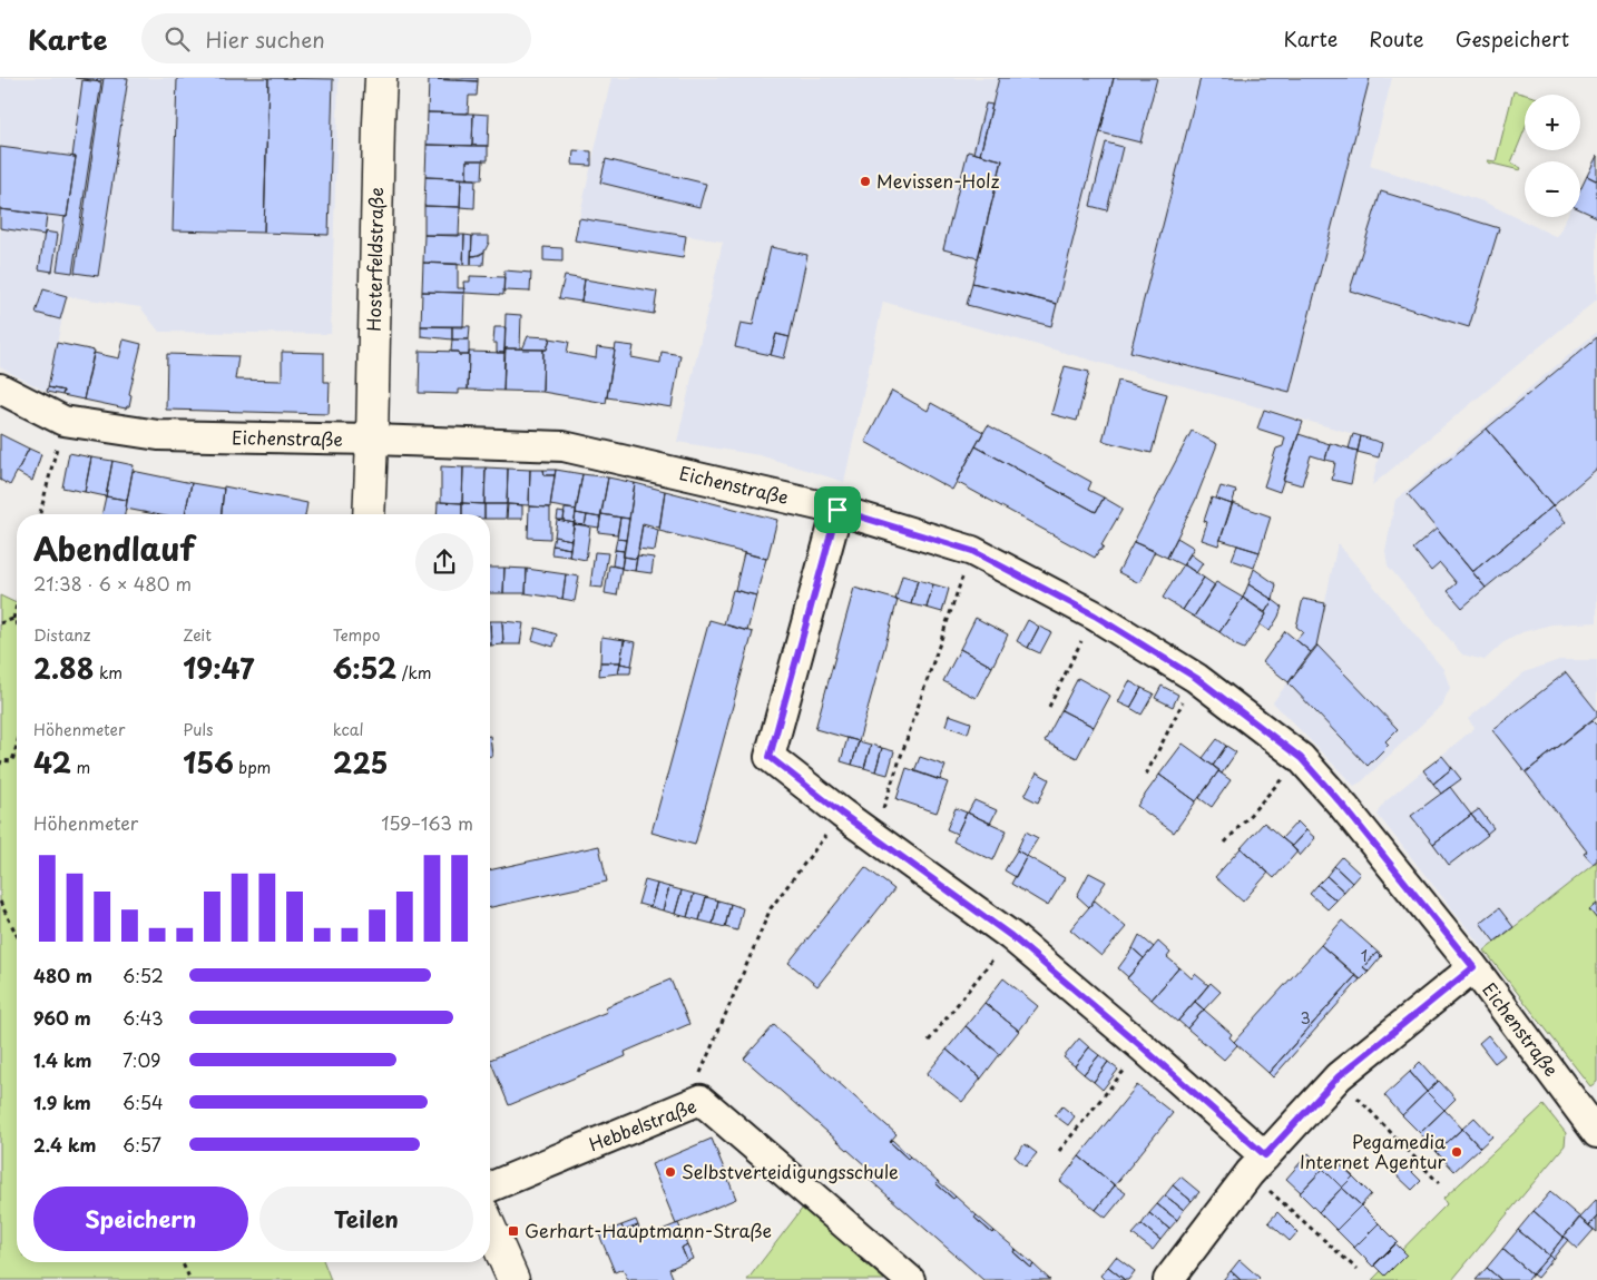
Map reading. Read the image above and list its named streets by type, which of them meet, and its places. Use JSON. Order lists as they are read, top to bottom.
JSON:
{
  "streets": {
    "street": ["Hosterfeldstraße", "Eichenstraße", "Hebbelstraße"]
  },
  "crossings": [
    ["Hosterfeldstraße", "Eichenstraße"]
  ],
  "places": {
    "other": ["Mevissen-Holz", "Pegamedia Internet Agentur", "Selbstverteidigungsschule"],
    "transit": ["Gerhart-Hauptmann-Straße"]
  },
  "house_numbers": ["1", "3"],
  "page": {
    "header": "Karte",
    "search": "Hier suchen",
    "nav": ["Karte", "Route", "Gespeichert"],
    "map_buttons": ["+", "−"],
    "heading": ["Abendlauf", "21:38 · 6 × 480 m"],
    "stats": [
      ["Distanz", "2.88 km"],
      ["Zeit", "19:47"],
      ["Tempo", "6:52 /km"],
      ["Höhenmeter", "42 m"],
      ["Puls", "156 bpm"],
      ["kcal", "225"]
    ],
    "chart": ["Höhenmeter", "159–163 m"],
    "list": [
      {
        "name": "480 m",
        "note": "6:52"
      },
      {
        "name": "960 m",
        "note": "6:43"
      },
      {
        "name": "1.4 km",
        "note": "7:09"
      },
      {
        "name": "1.9 km",
        "note": "6:54"
      },
      {
        "name": "2.4 km",
        "note": "6:57"
      }
    ],
    "buttons": ["Speichern", "Teilen"]
  }
}
